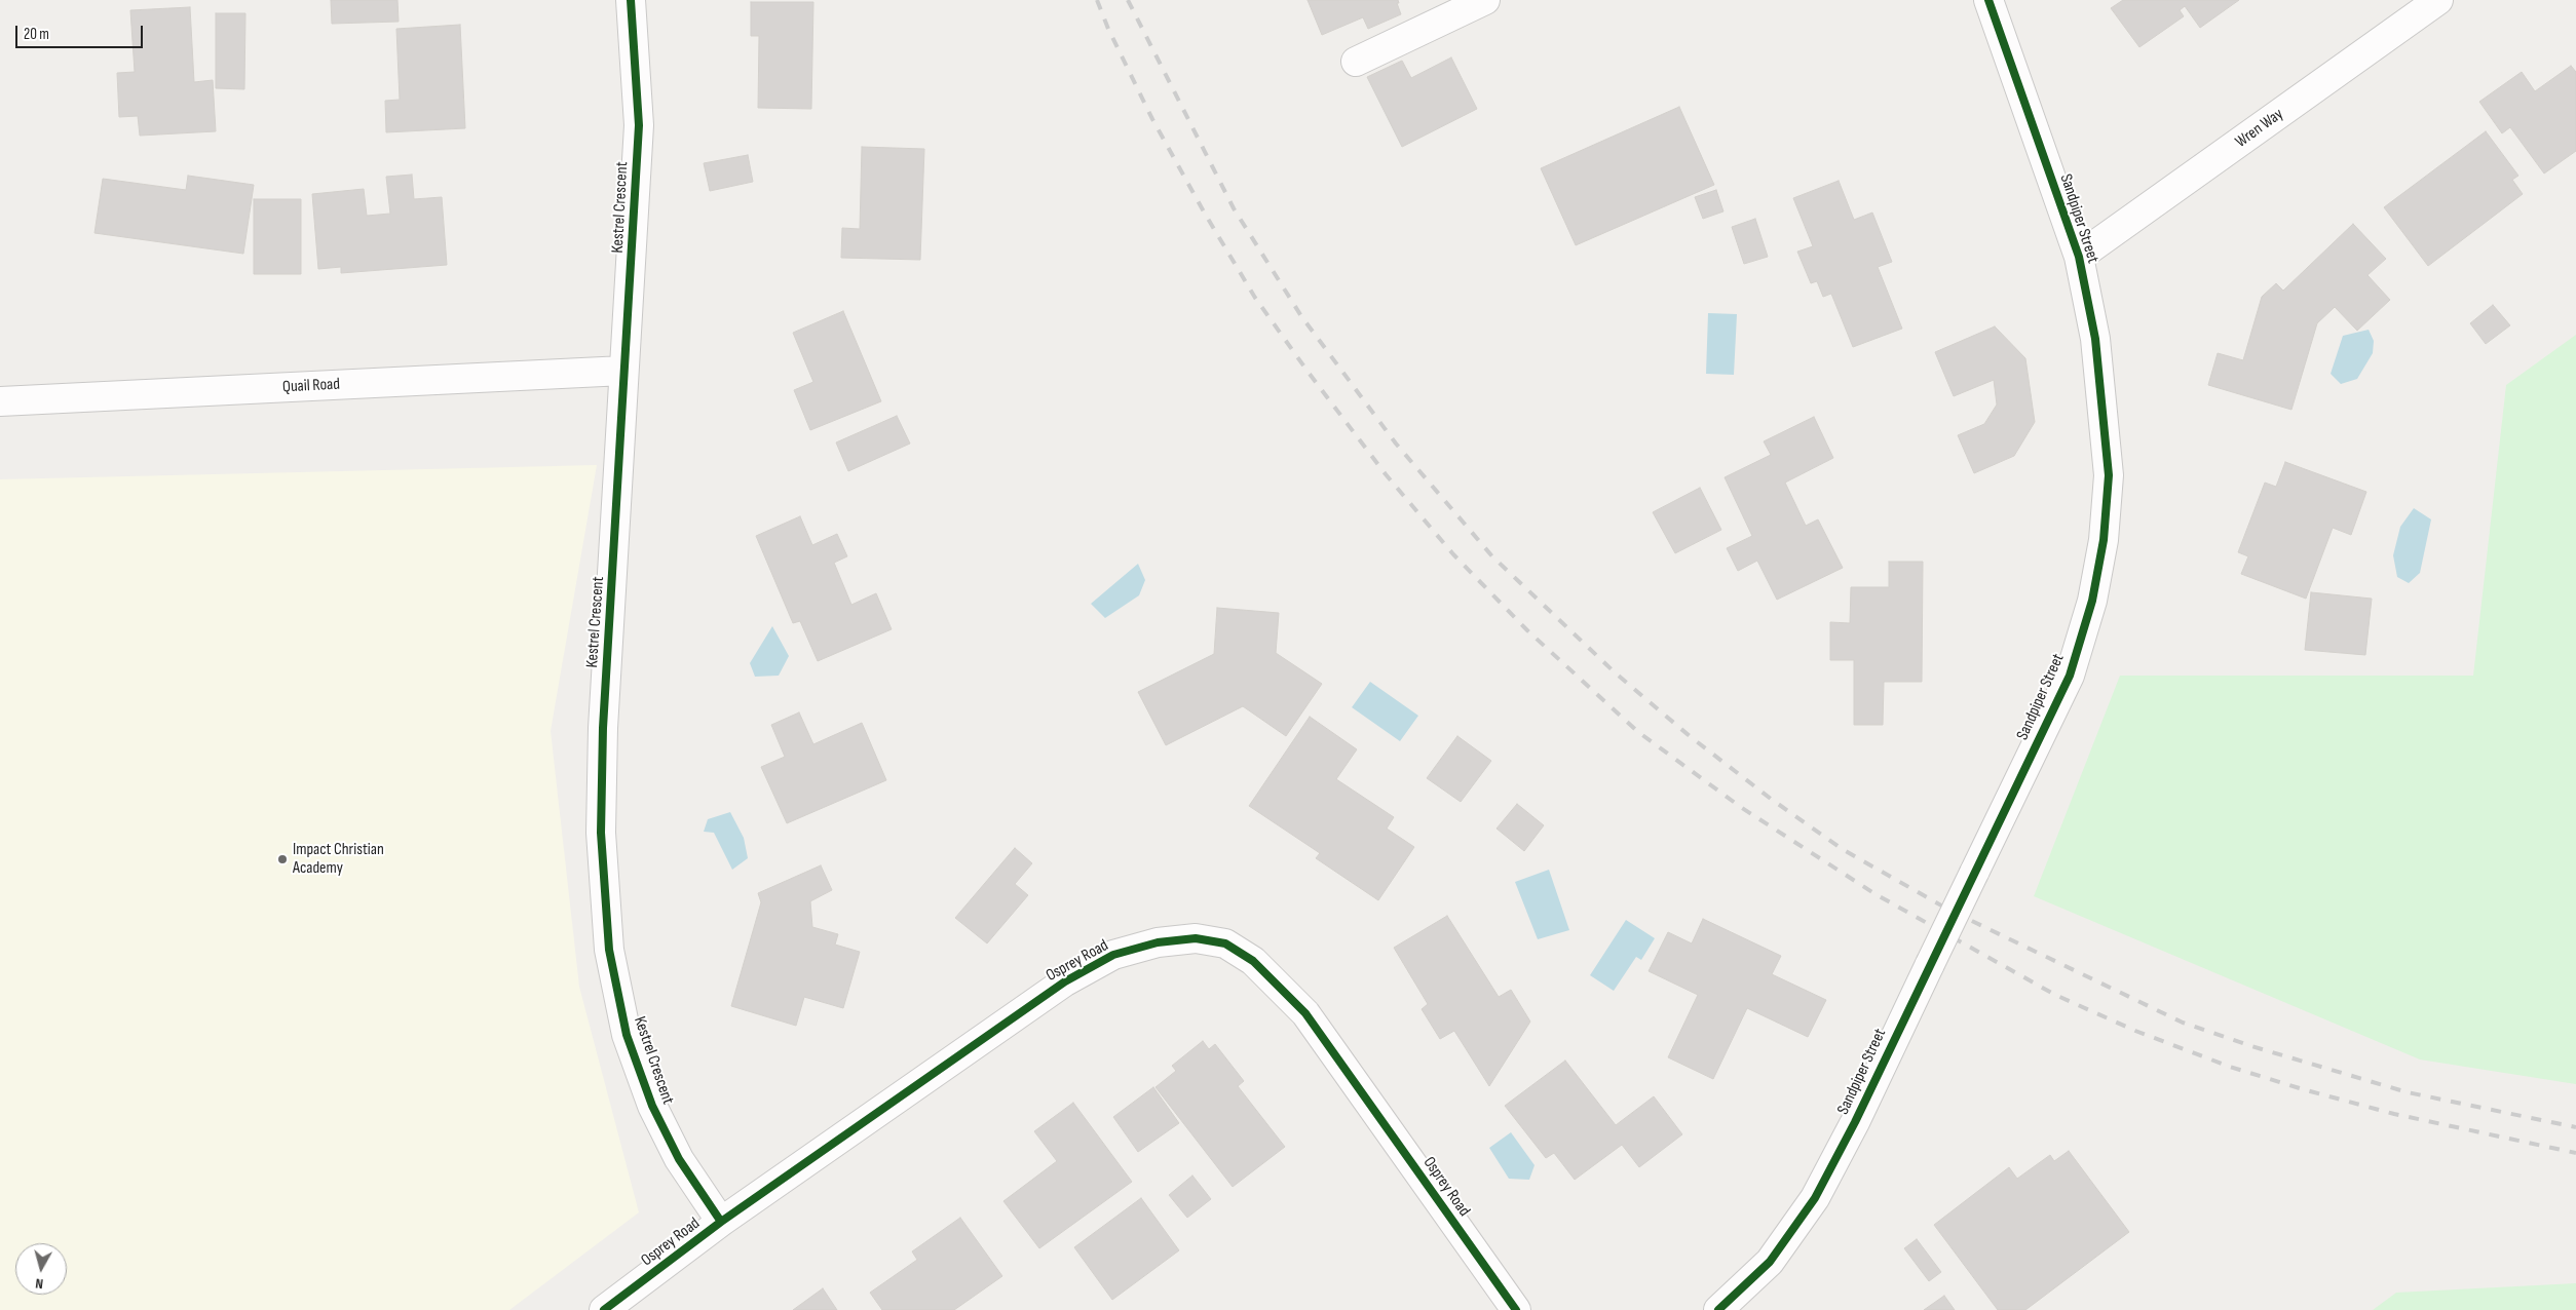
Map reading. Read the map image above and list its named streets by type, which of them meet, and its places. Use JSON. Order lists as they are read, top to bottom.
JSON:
{
  "streets": {
    "street": [
      "Wren Way",
      "Kestrel Crescent",
      "Sandpiper Street",
      "Quail Road",
      "Osprey Road"
    ]
  },
  "crossings": [
    ["Wren Way", "Sandpiper Street"],
    ["Kestrel Crescent", "Quail Road"],
    ["Kestrel Crescent", "Osprey Road"]
  ],
  "places": ["Impact Christian Academy"],
  "scale_bar": "20 m",
  "north": "bottom"
}
